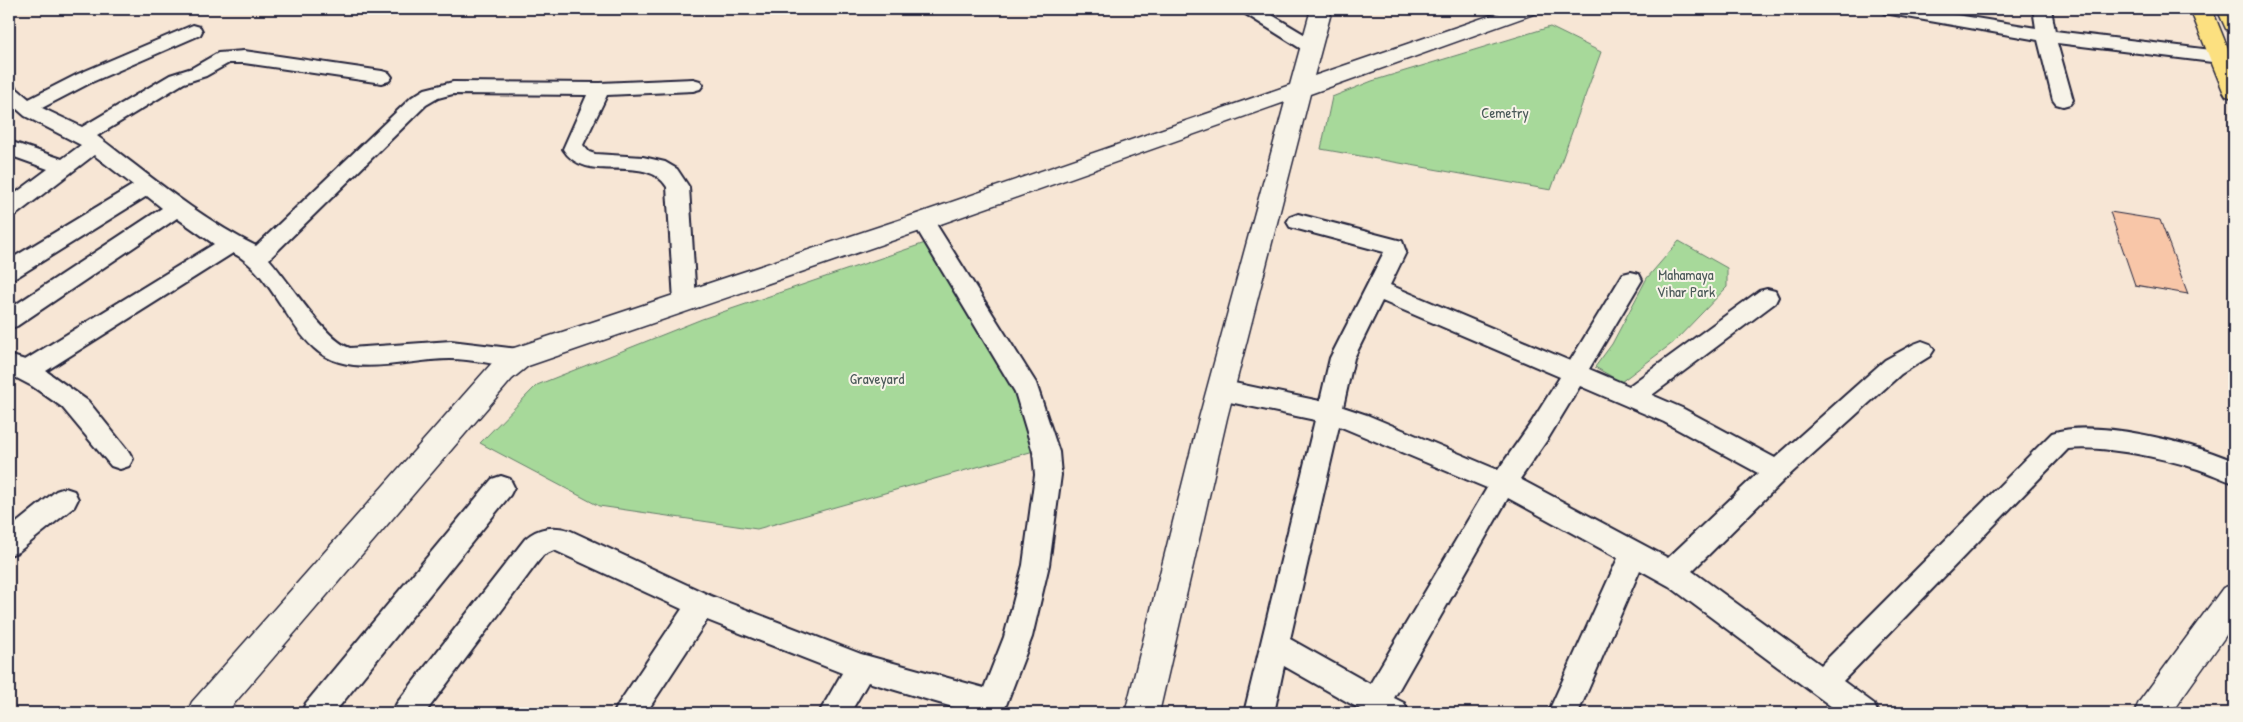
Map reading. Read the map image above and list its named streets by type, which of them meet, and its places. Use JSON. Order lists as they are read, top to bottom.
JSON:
{
  "parks": ["Cemetry", "Mahamaya Vihar Park", "Graveyard"]
}
